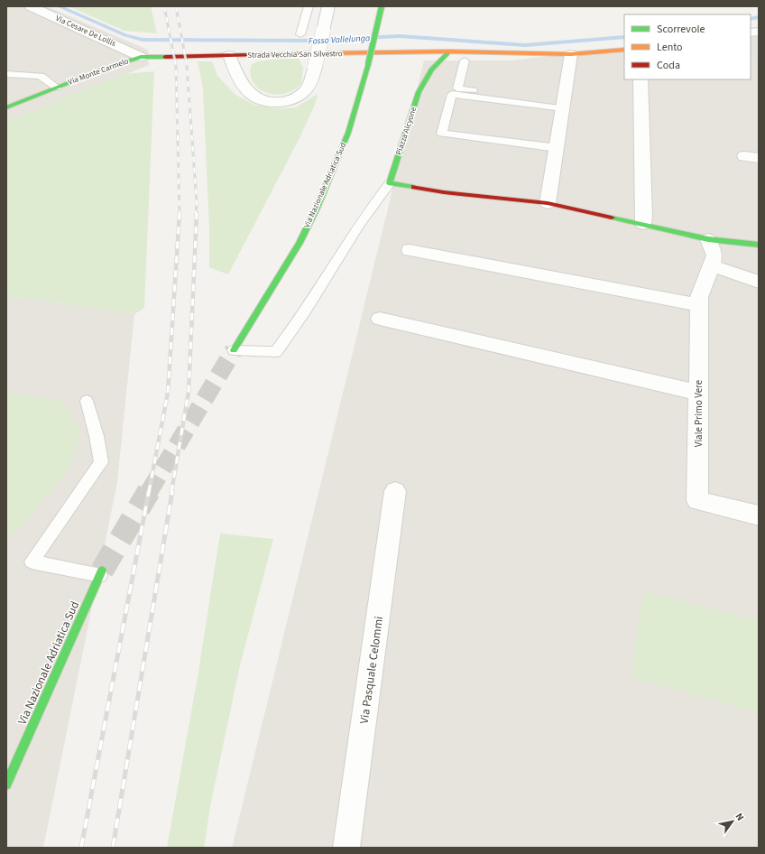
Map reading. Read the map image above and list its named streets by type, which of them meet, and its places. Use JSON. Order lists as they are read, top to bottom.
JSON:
{
  "streets": {
    "street": [
      "Via Cesare De Lollis",
      "Strada Vecchia San Silvestro",
      "Via Monte Carmelo",
      "Piazza Alcyone",
      "Via Nazionale Adriatica Sud",
      "Viale Primo Vere",
      "Via Pasquale Celommi"
    ]
  },
  "crossings": [
    ["Via Cesare De Lollis", "Strada Vecchia San Silvestro"],
    ["Via Cesare De Lollis", "Via Monte Carmelo"],
    ["Strada Vecchia San Silvestro", "Via Monte Carmelo"],
    ["Strada Vecchia San Silvestro", "Piazza Alcyone"]
  ],
  "water": ["Fosso Vallelunga"],
  "legend": ["Scorrevole", "Lento", "Coda"],
  "north": "top right"
}
